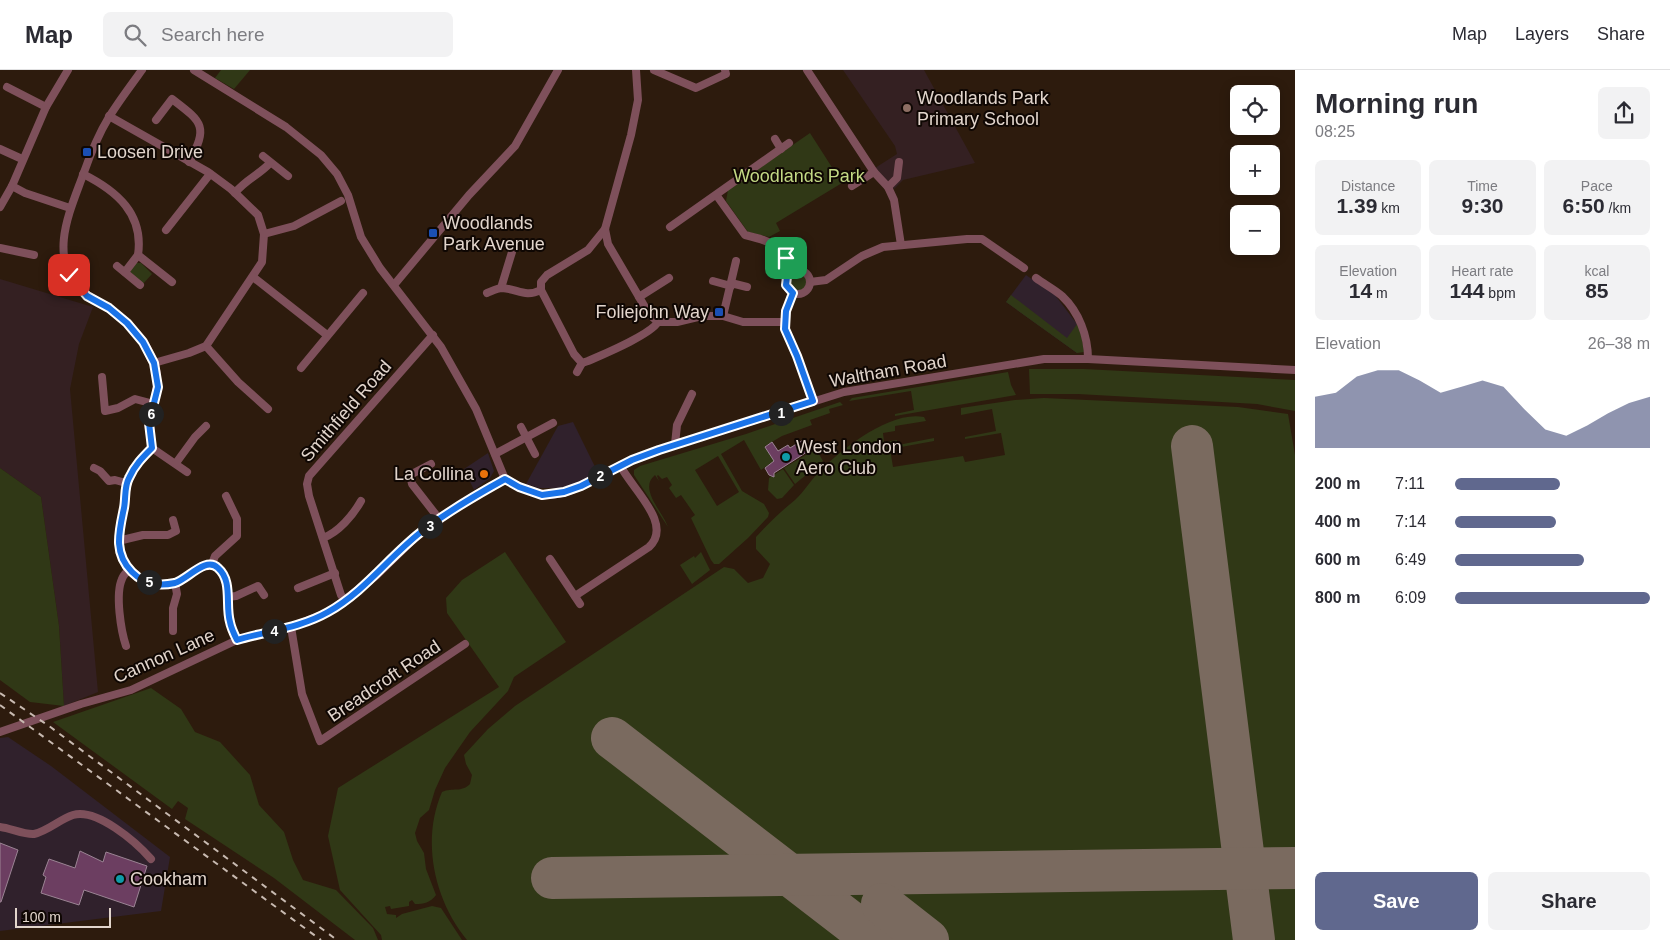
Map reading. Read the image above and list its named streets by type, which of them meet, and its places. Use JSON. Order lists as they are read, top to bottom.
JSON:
{
  "streets": {
    "street": [
      "Waltham Road",
      "Smithfield Road",
      "Cannon Lane",
      "Breadcroft Road"
    ]
  },
  "crossings": [
    ["Waltham Road", "Cannon Lane"],
    ["Smithfield Road", "Cannon Lane"],
    ["Cannon Lane", "Breadcroft Road"]
  ],
  "parks": ["Woodlands Park"],
  "places": {
    "other": [
      "Woodlands Park Primary School",
      "West London Aero Club",
      "La Collina",
      "Cookham"
    ],
    "transit": ["Loosen Drive", "Woodlands Park Avenue", "Foliejohn Way"]
  },
  "scale_bar": "100 m",
  "page": {
    "header": "Map",
    "search": "Search here",
    "nav": ["Map", "Layers", "Share"],
    "heading": ["Morning run", "08:25"],
    "map_buttons": ["+", "−"],
    "stats": [
      ["Distance", "1.39 km"],
      ["Time", "9:30"],
      ["Pace", "6:50 /km"],
      ["Elevation", "14 m"],
      ["Heart rate", "144 bpm"],
      ["kcal", "85"]
    ],
    "chart": ["Elevation", "26–38 m"],
    "pins": [
      "1",
      "6",
      "2",
      "3",
      "5",
      "4"
    ],
    "list": [
      {
        "name": "200 m",
        "note": "7:11"
      },
      {
        "name": "400 m",
        "note": "7:14"
      },
      {
        "name": "600 m",
        "note": "6:49"
      },
      {
        "name": "800 m",
        "note": "6:09"
      }
    ],
    "buttons": ["Save", "Share"],
    "scale": "100 m"
  }
}
